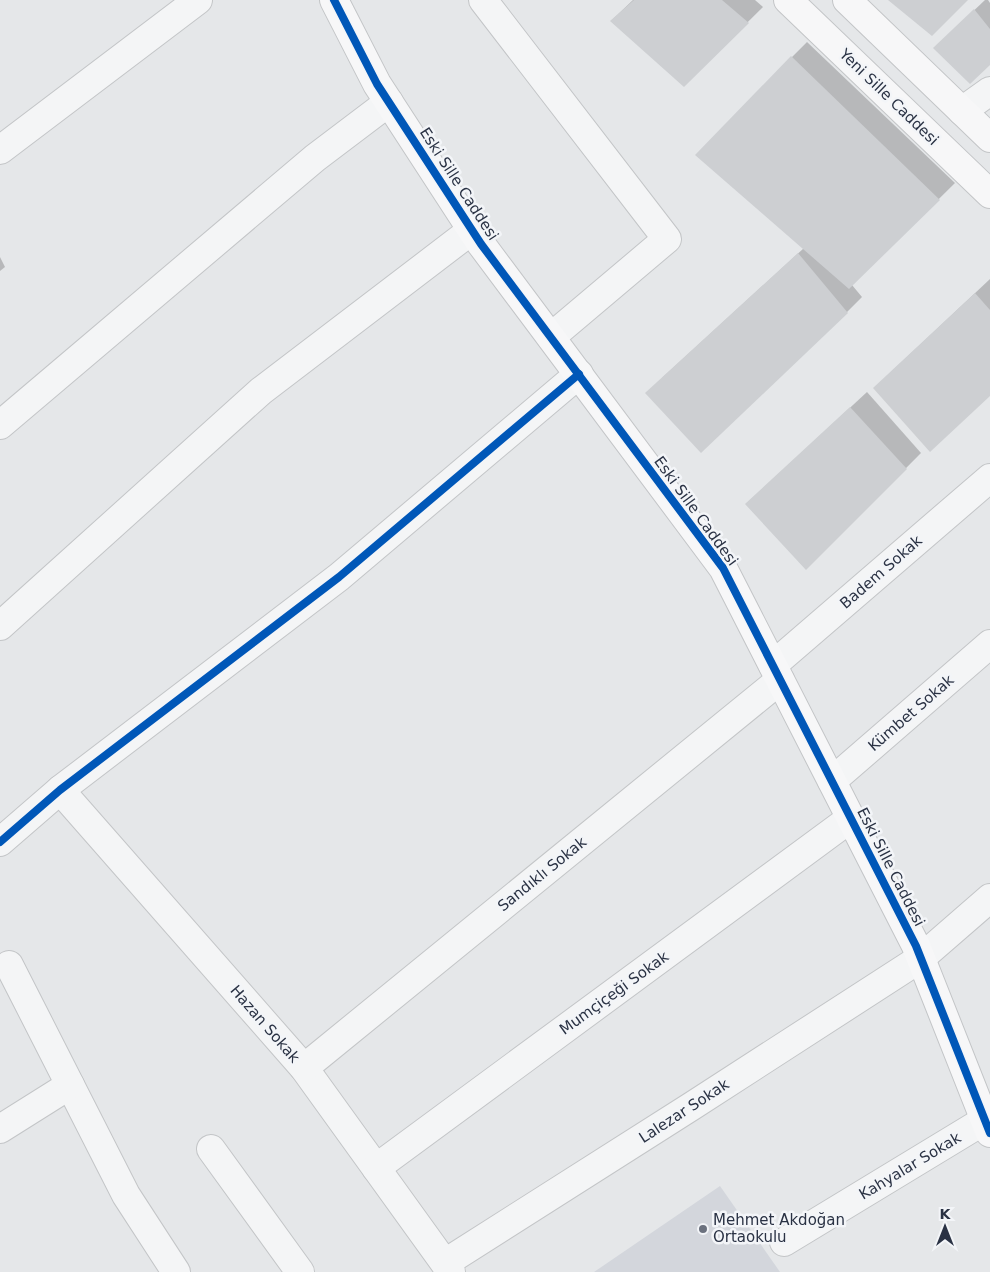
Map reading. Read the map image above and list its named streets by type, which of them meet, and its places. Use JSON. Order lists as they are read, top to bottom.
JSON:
{
  "streets": {
    "street": [
      "Yeni Sille Caddesi",
      "Eski Sille Caddesi",
      "Badem Sokak",
      "Kümbet Sokak",
      "Sandıklı Sokak",
      "Mumçiçeği Sokak",
      "Hazan Sokak",
      "Lalezar Sokak",
      "Kahyalar Sokak"
    ]
  },
  "crossings": [
    ["Eski Sille Caddesi", "Badem Sokak"],
    ["Eski Sille Caddesi", "Kümbet Sokak"],
    ["Eski Sille Caddesi", "Sandıklı Sokak"],
    ["Eski Sille Caddesi", "Mumçiçeği Sokak"],
    ["Eski Sille Caddesi", "Lalezar Sokak"],
    ["Eski Sille Caddesi", "Kahyalar Sokak"],
    ["Badem Sokak", "Sandıklı Sokak"],
    ["Sandıklı Sokak", "Hazan Sokak"],
    ["Mumçiçeği Sokak", "Hazan Sokak"],
    ["Hazan Sokak", "Lalezar Sokak"]
  ],
  "places": ["Mehmet Akdoğan Ortaokulu"],
  "north": "top"
}
